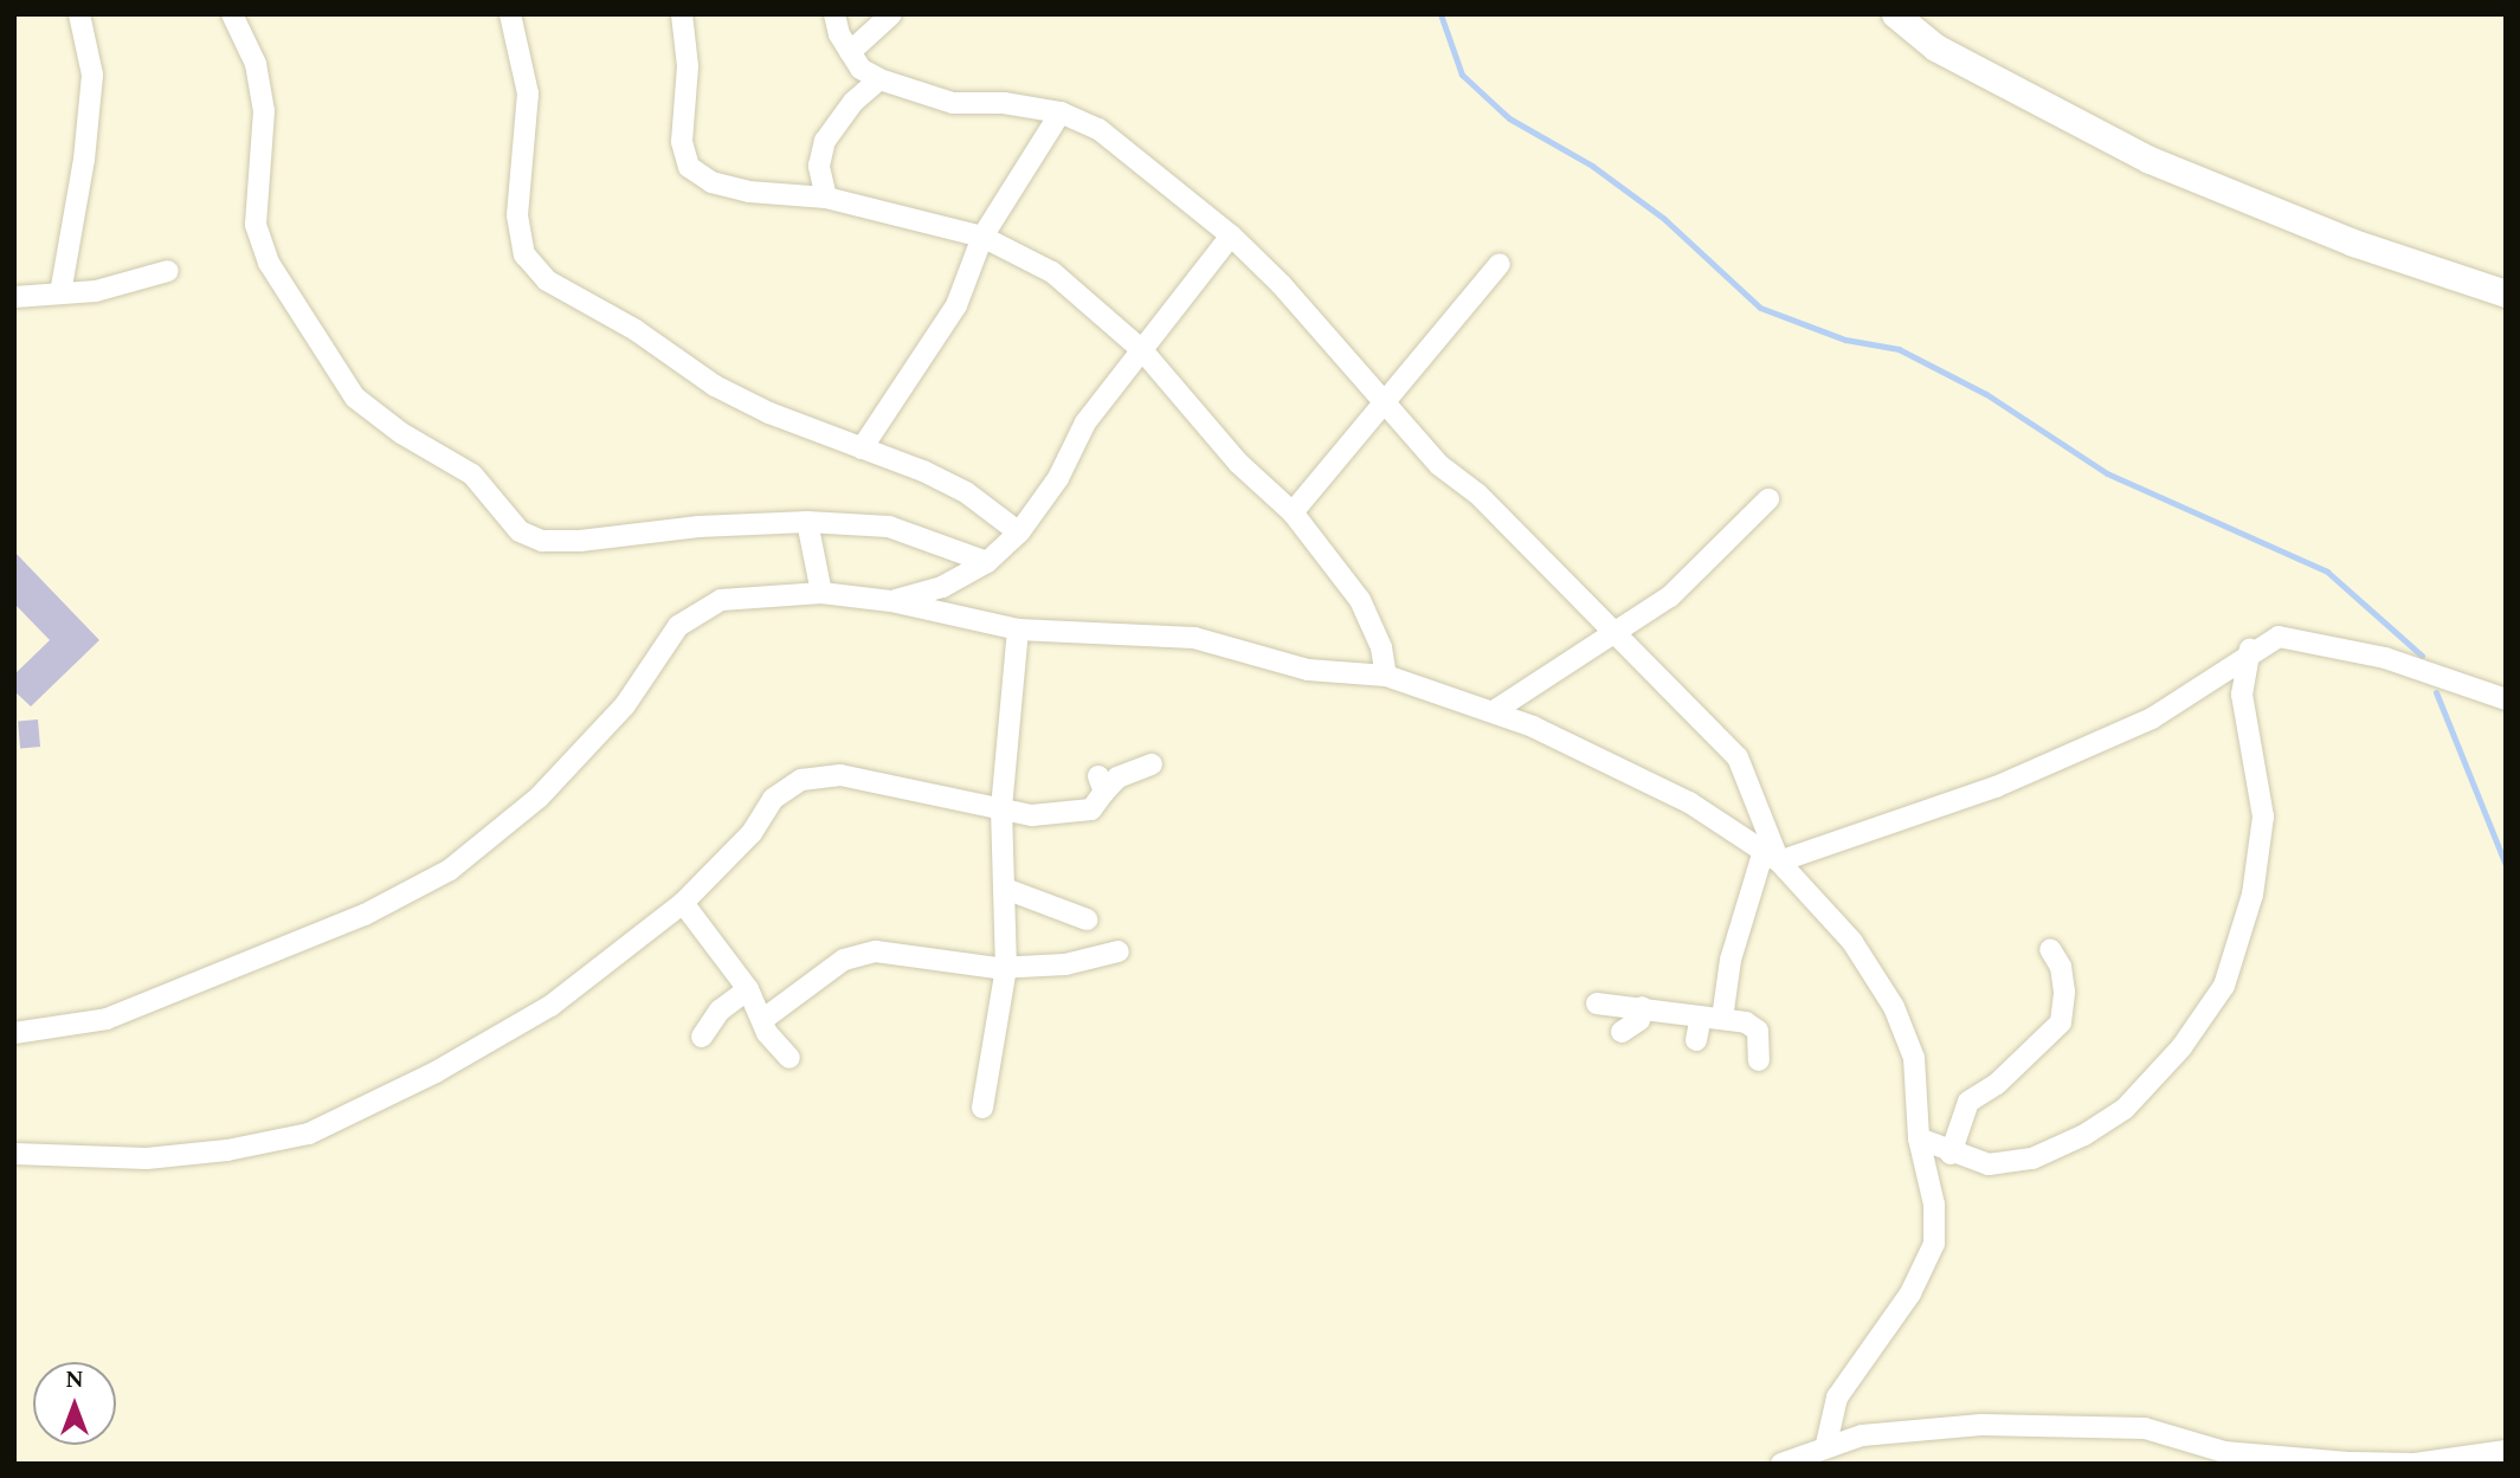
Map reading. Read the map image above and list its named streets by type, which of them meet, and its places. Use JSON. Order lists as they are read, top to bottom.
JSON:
{
  "north": "top"
}
